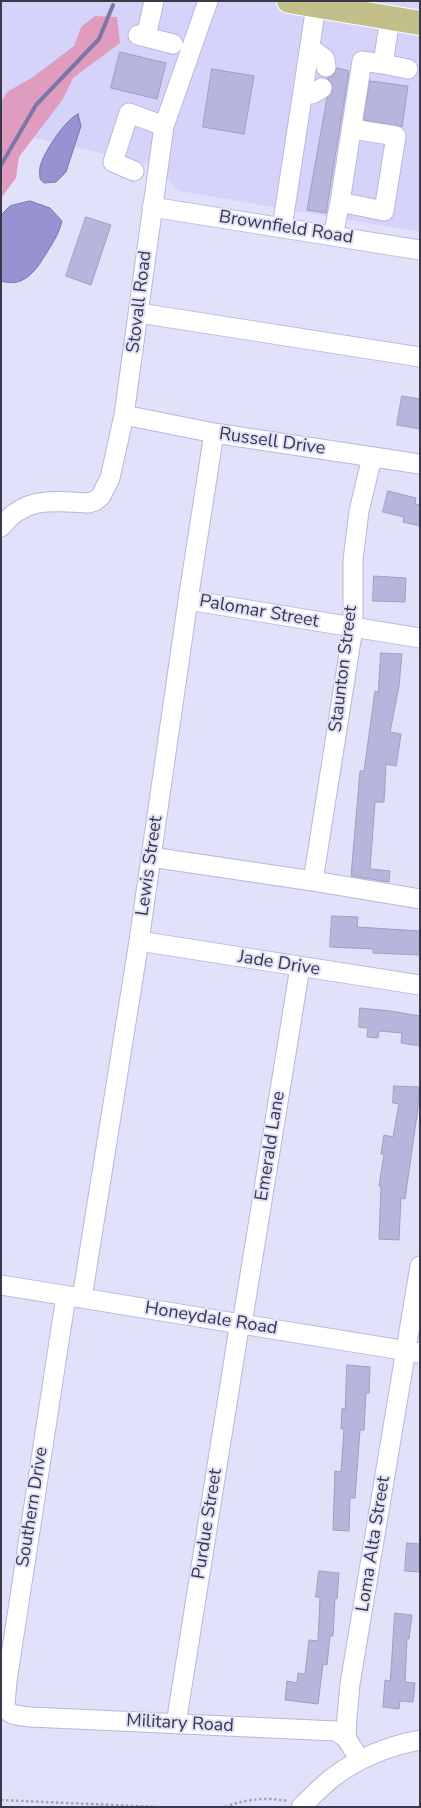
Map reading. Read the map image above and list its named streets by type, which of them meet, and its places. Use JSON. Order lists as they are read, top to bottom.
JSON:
{
  "streets": {
    "street": [
      "Brownfield Road",
      "Stovall Road",
      "Russell Drive",
      "Palomar Street",
      "Staunton Street",
      "Lewis Street",
      "Jade Drive",
      "Emerald Lane",
      "Honeydale Road",
      "Southern Drive",
      "Purdue Street",
      "Loma Alta Street",
      "Military Road"
    ]
  },
  "crossings": [
    ["Brownfield Road", "Stovall Road"],
    ["Stovall Road", "Russell Drive"],
    ["Russell Drive", "Staunton Street"],
    ["Russell Drive", "Lewis Street"],
    ["Palomar Street", "Staunton Street"],
    ["Palomar Street", "Lewis Street"],
    ["Lewis Street", "Jade Drive"],
    ["Lewis Street", "Honeydale Road"],
    ["Lewis Street", "Southern Drive"],
    ["Jade Drive", "Emerald Lane"],
    ["Emerald Lane", "Honeydale Road"],
    ["Emerald Lane", "Purdue Street"],
    ["Honeydale Road", "Southern Drive"],
    ["Honeydale Road", "Purdue Street"],
    ["Honeydale Road", "Loma Alta Street"],
    ["Southern Drive", "Military Road"],
    ["Purdue Street", "Military Road"],
    ["Loma Alta Street", "Military Road"]
  ]
}
